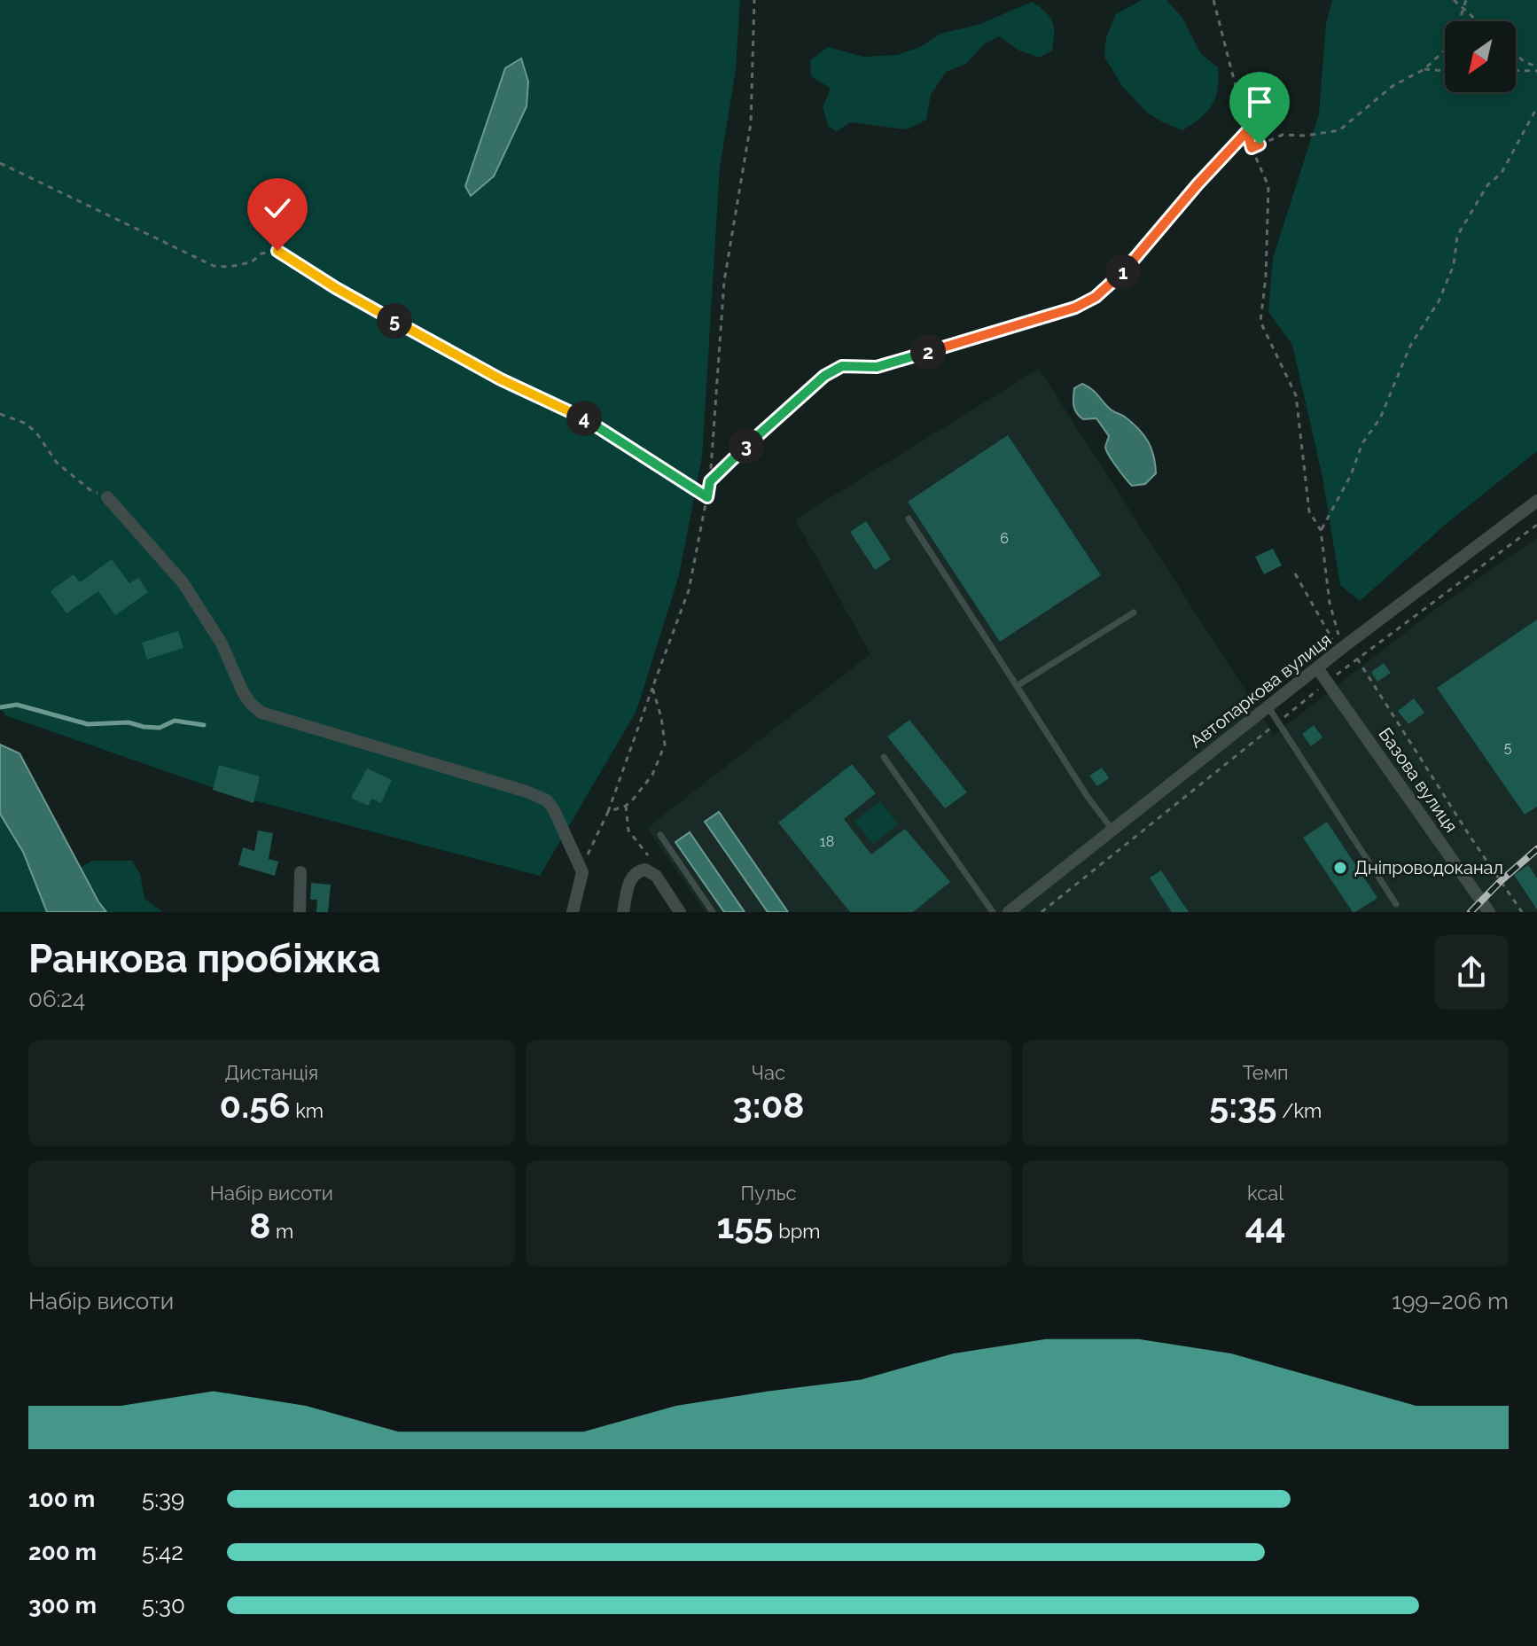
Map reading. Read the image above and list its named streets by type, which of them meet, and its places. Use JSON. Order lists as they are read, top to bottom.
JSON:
{
  "streets": {
    "street": ["Автопаркова вулиця", "Базова вулиця"]
  },
  "crossings": [
    ["Автопаркова вулиця", "Базова вулиця"]
  ],
  "places": ["Дніпроводоканал"],
  "house_numbers": ["6", "5", "18"],
  "north": "bottom left",
  "page": {
    "pins": [
      "1",
      "5",
      "2",
      "4",
      "3"
    ],
    "heading": ["Ранкова пробіжка", "06:24"],
    "stats": [
      ["Дистанція", "0.56 km"],
      ["Час", "3:08"],
      ["Темп", "5:35 /km"],
      ["Набір висоти", "8 m"],
      ["Пульс", "155 bpm"],
      ["kcal", "44"]
    ],
    "chart": ["Набір висоти", "199–206 m"],
    "list": [
      {
        "name": "100 m",
        "note": "5:39"
      },
      {
        "name": "200 m",
        "note": "5:42"
      },
      {
        "name": "300 m",
        "note": "5:30"
      }
    ]
  }
}
